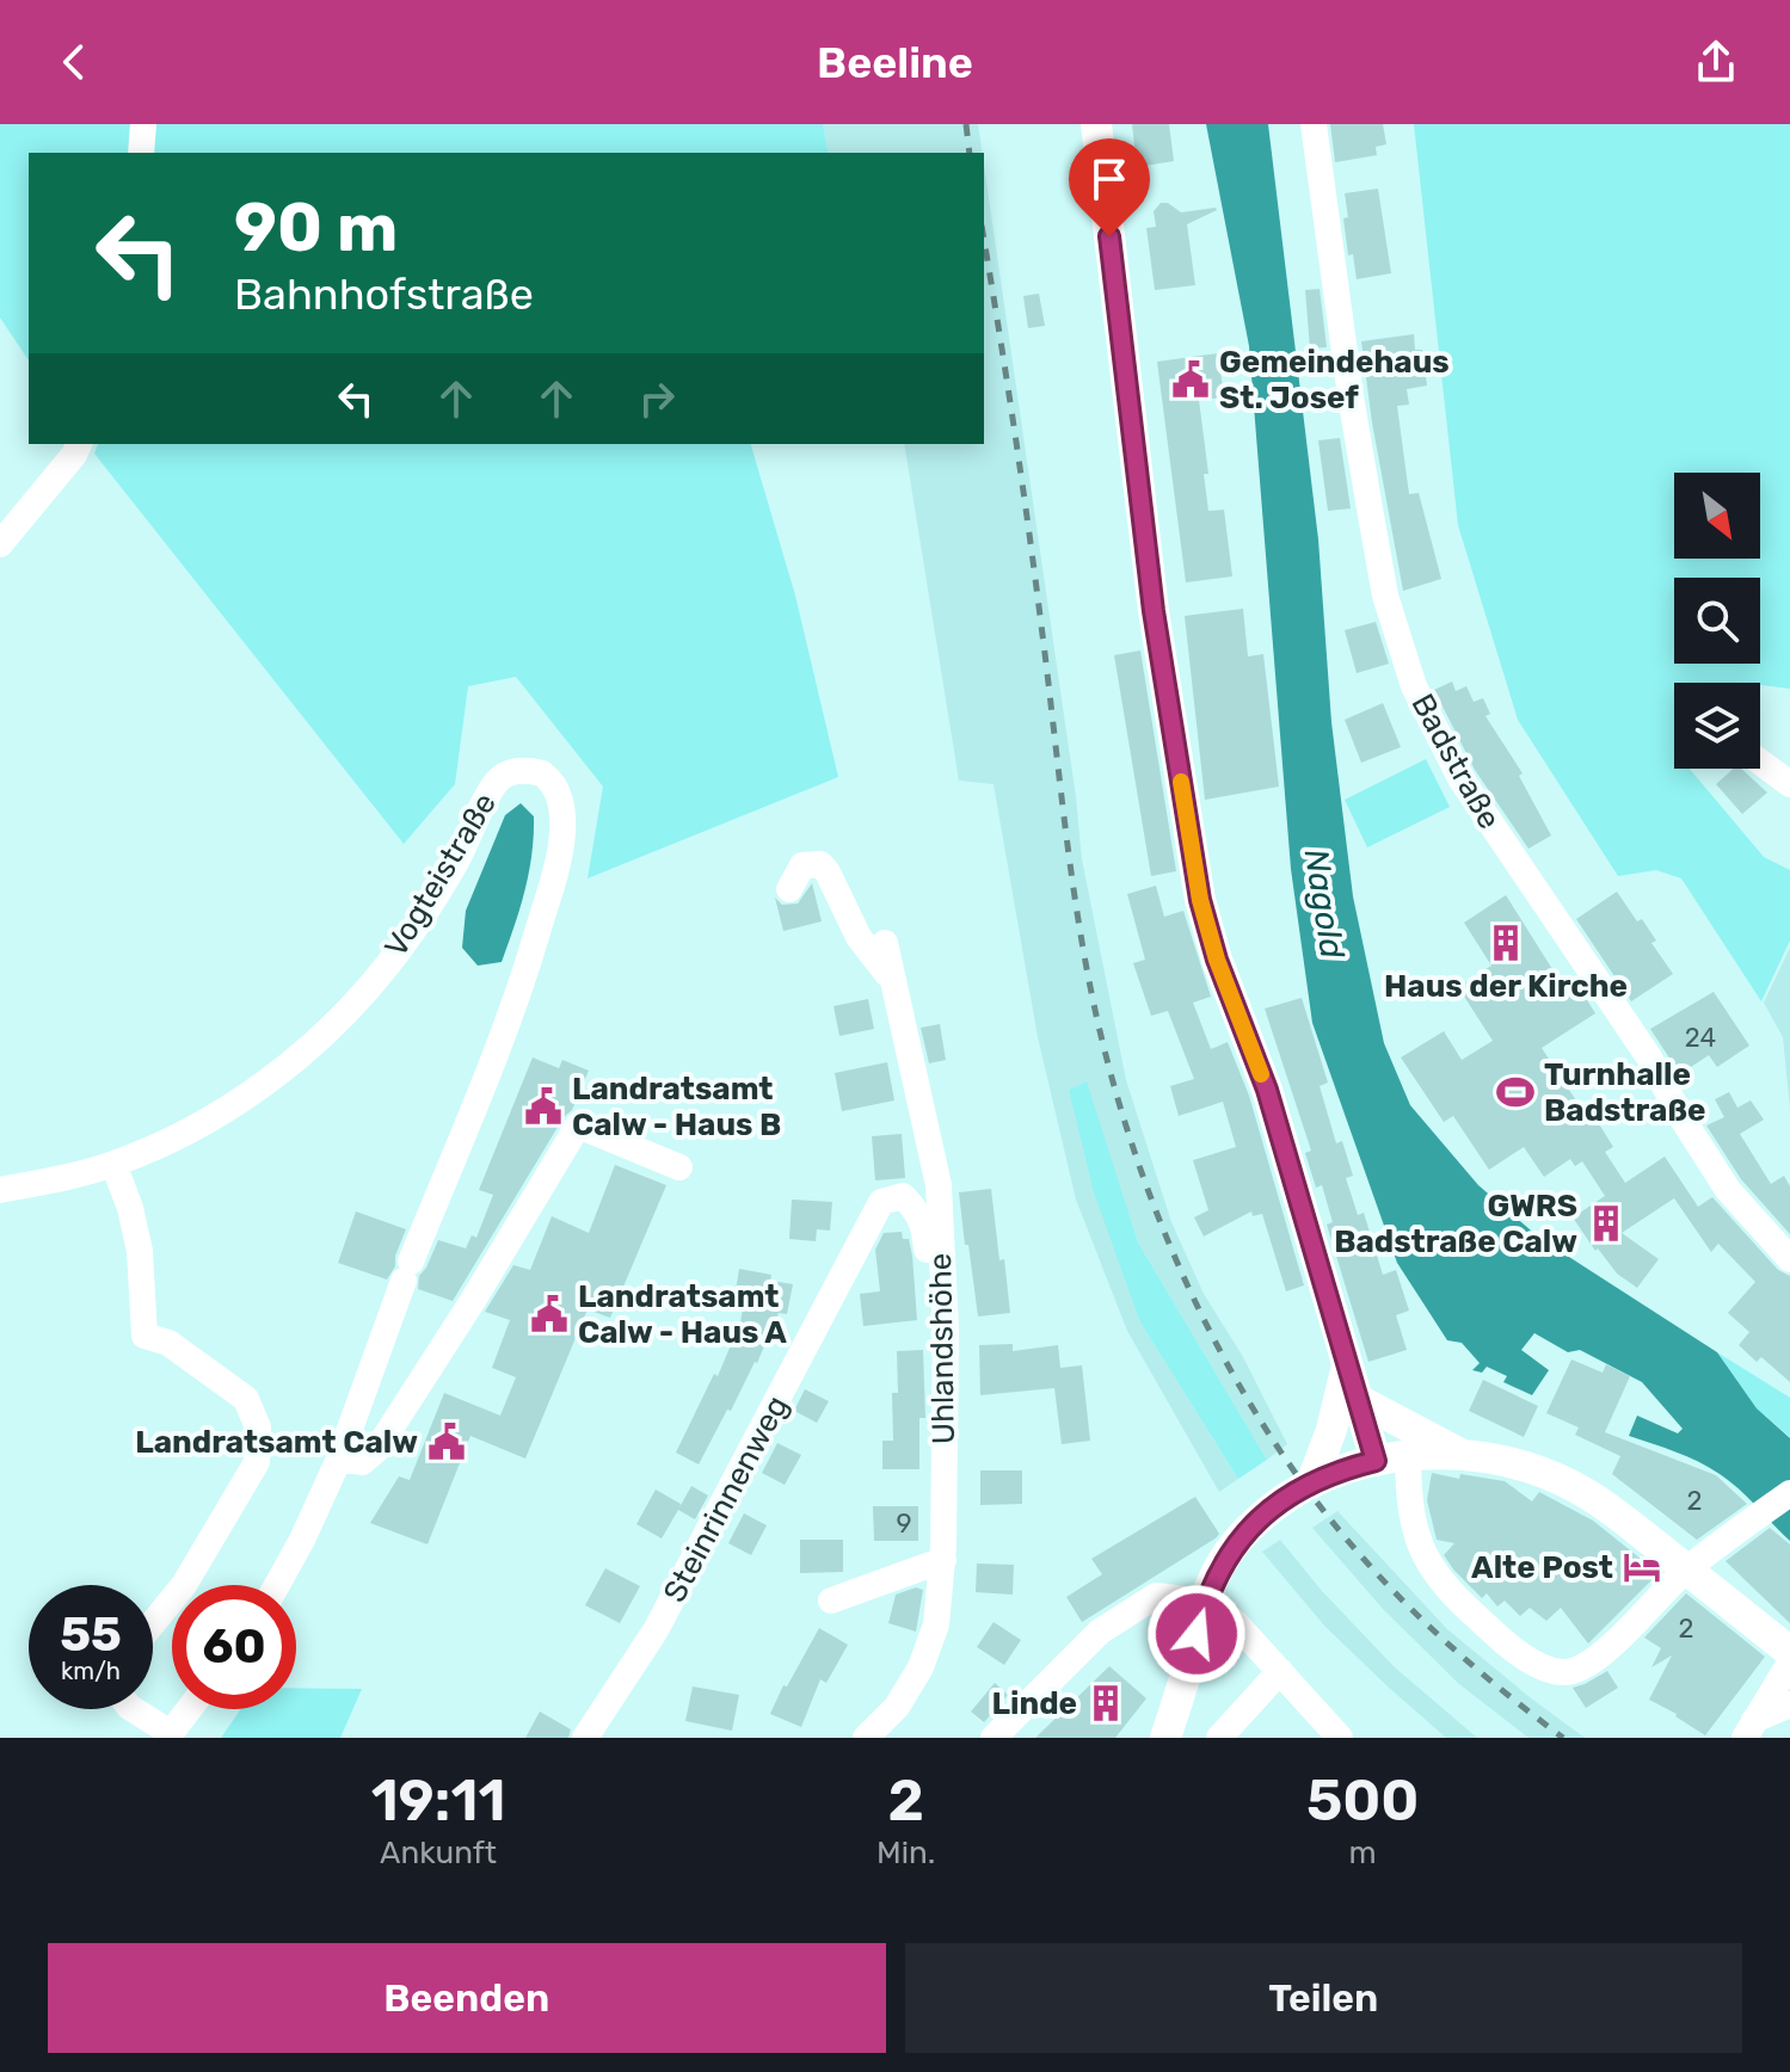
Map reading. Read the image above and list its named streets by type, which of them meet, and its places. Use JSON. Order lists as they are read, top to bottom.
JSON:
{
  "streets": {
    "street": [
      "Badstraße",
      "Vogteistraße",
      "Uhlandshöhe",
      "Steinrinnenweg"
    ]
  },
  "crossings": [
    ["Uhlandshöhe", "Steinrinnenweg"]
  ],
  "water": ["Nagold"],
  "places": {
    "public building": [
      "Gemeindehaus St. Josef",
      "Landratsamt Calw - Haus B",
      "Landratsamt Calw - Haus A",
      "Landratsamt Calw"
    ],
    "building": ["Haus der Kirche", "GWRS Badstraße Calw", "Linde"],
    "sports": ["Turnhalle Badstraße"],
    "hotel": ["Alte Post"]
  },
  "house_numbers": [
    "24",
    "2",
    "9",
    "2"
  ],
  "north": "bottom right",
  "page": {
    "header": "Beeline",
    "turn": ["90 m", "Bahnhofstraße"],
    "speed": "55 km/h",
    "limit": "60",
    "eta": [
      "19:11",
      "Ankunft",
      "2",
      "Min.",
      "500",
      "m"
    ],
    "buttons": ["Beenden", "Teilen"]
  }
}
